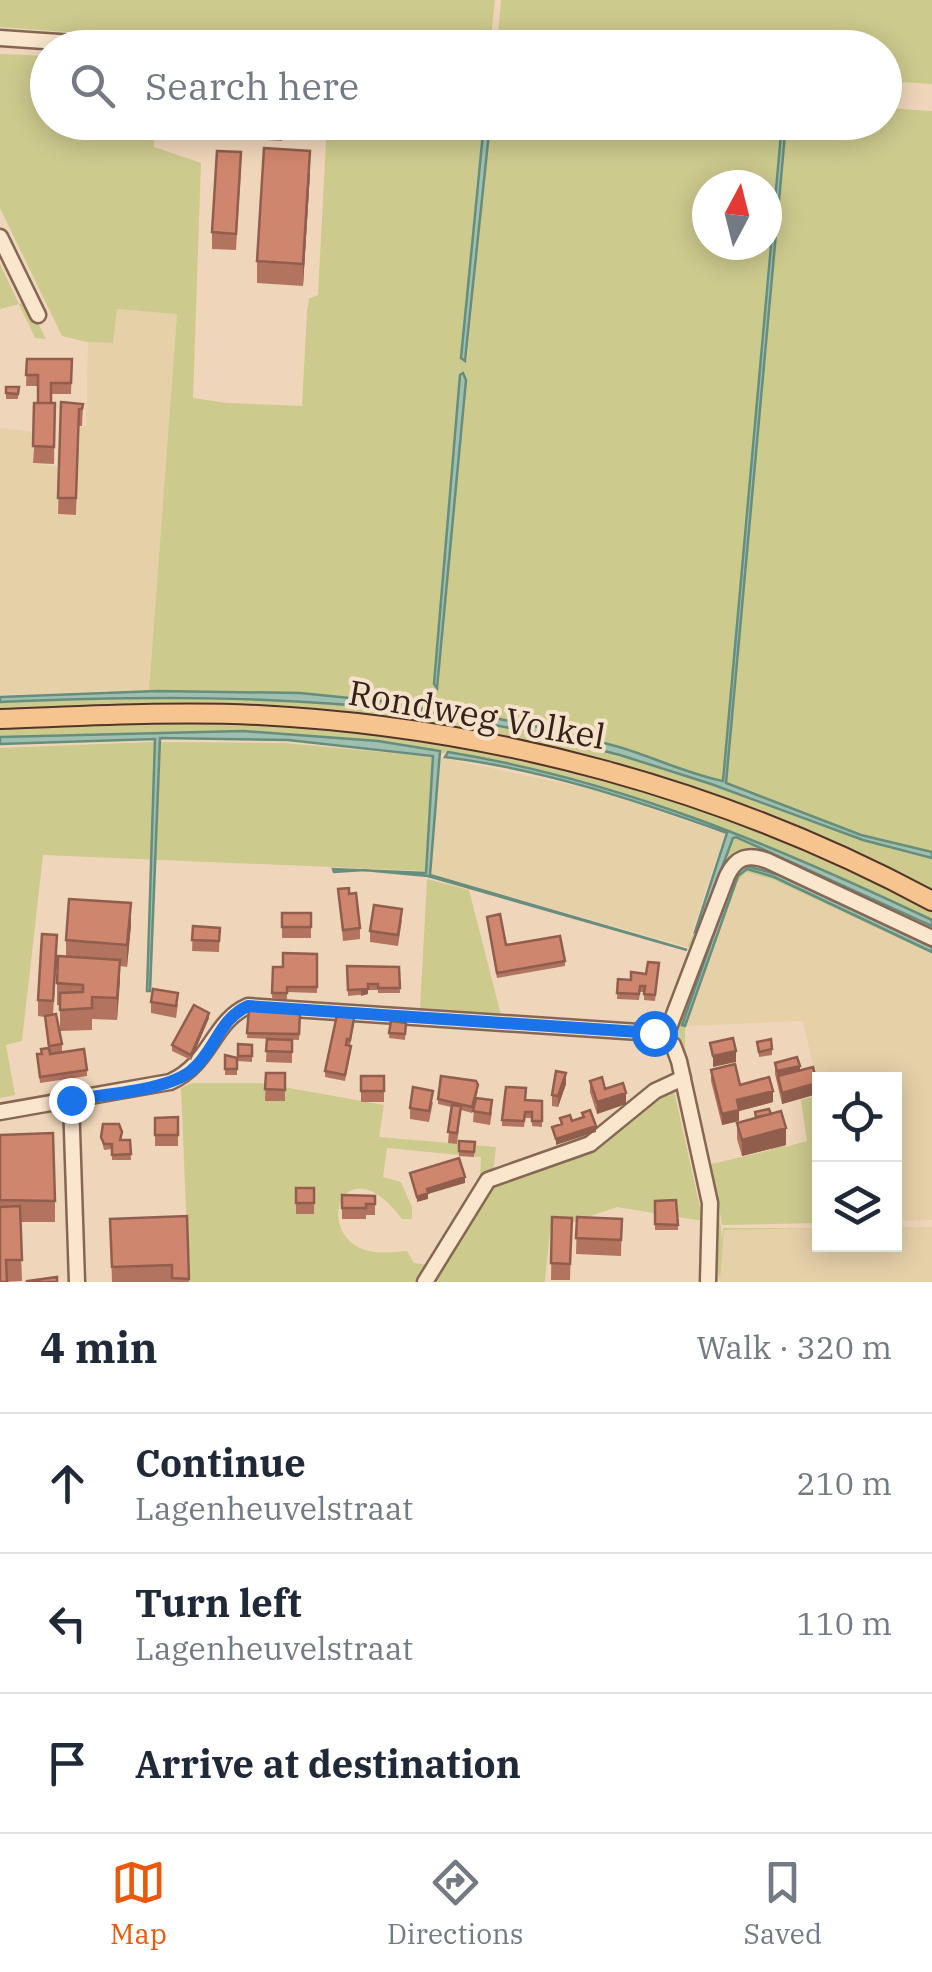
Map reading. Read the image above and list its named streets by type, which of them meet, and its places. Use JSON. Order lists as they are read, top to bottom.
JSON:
{
  "streets": {
    "main road": ["Rondweg Volkel"]
  },
  "north": "top",
  "page": {
    "search": "Search here",
    "heading": ["4 min", "Walk · 320 m"],
    "list": [
      ["Continue", "Lagenheuvelstraat", "210 m"],
      ["Turn left", "Lagenheuvelstraat", "110 m"],
      "Arrive at destination"
    ],
    "nav": ["Map", "Directions", "Saved"]
  }
}
